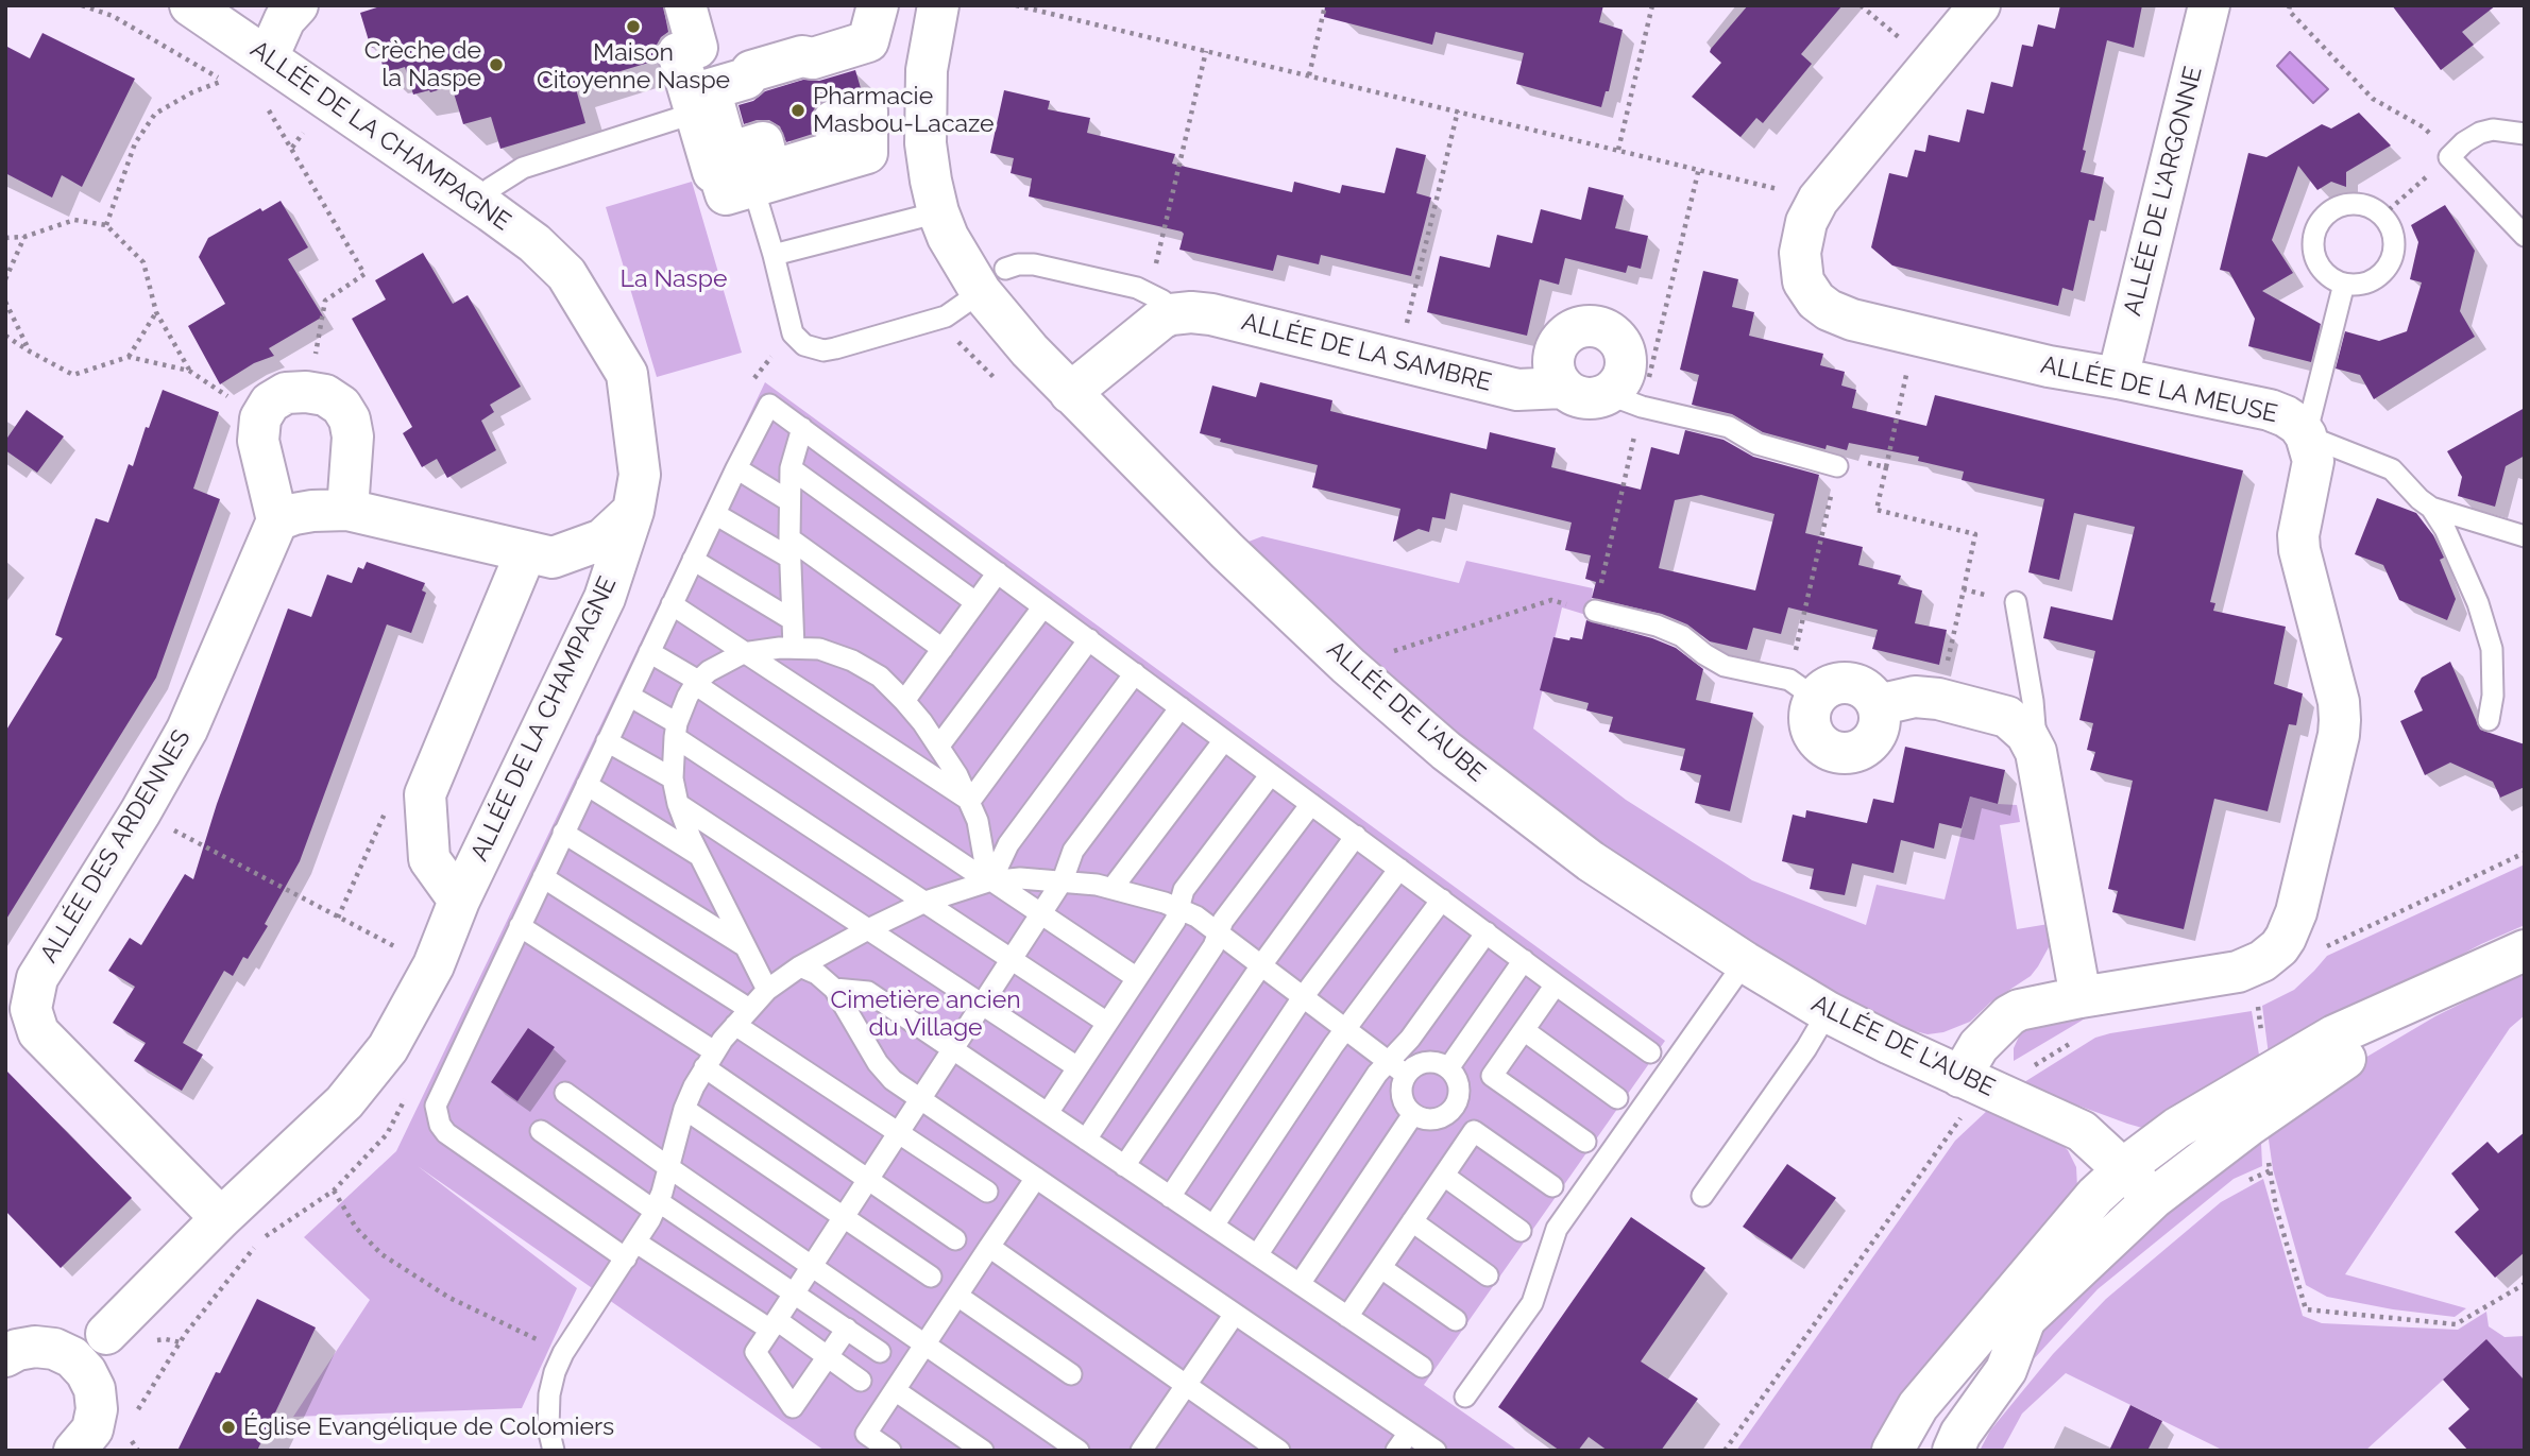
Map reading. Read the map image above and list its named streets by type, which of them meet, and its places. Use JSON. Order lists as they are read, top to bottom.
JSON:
{
  "streets": {
    "street": [
      "ALLÉE DE LA CHAMPAGNE",
      "ALLÉE DE L'ARGONNE",
      "ALLÉE DE LA SAMBRE",
      "ALLÉE DE LA MEUSE",
      "ALLÉE DE L'AUBE",
      "ALLÉE DES ARDENNES"
    ]
  },
  "crossings": [
    ["ALLÉE DE LA CHAMPAGNE", "ALLÉE DES ARDENNES"],
    ["ALLÉE DE L'ARGONNE", "ALLÉE DE LA MEUSE"],
    ["ALLÉE DE LA SAMBRE", "ALLÉE DE L'AUBE"],
    ["ALLÉE DE LA MEUSE", "ALLÉE DE L'AUBE"]
  ],
  "parks": ["La Naspe", "Cimetière ancien du Village"],
  "places": [
    "Maison Citoyenne Naspe",
    "Crèche de la Naspe",
    "Pharmacie Masbou-Lacaze",
    "Église Evangélique de Colomiers"
  ]
}
